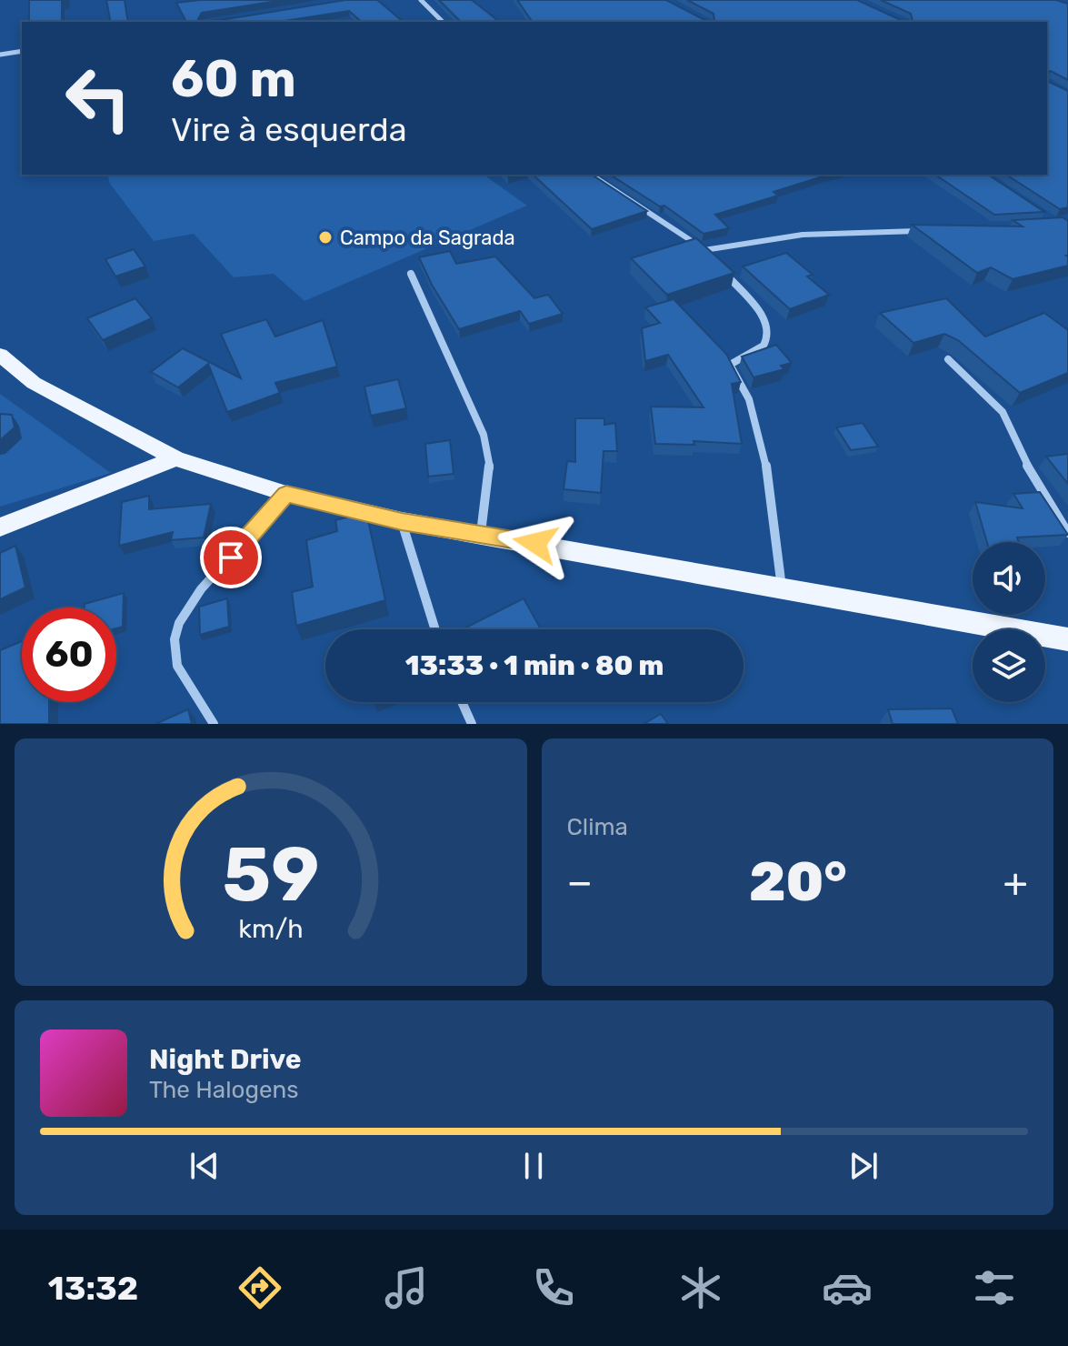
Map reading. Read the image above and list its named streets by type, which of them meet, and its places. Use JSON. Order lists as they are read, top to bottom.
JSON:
{
  "places": ["Campo da Sagrada"],
  "page": {
    "turn": ["60 m", "Vire à esquerda"],
    "limit": "60",
    "trip": "13:33 · 1 min · 80 m",
    "tile": "Clima",
    "heat": ["−", "20°", "+"],
    "song": ["Night Drive", "The Halogens"],
    "tabs": "13:32",
    "gauge": ["59", "km/h"]
  }
}
